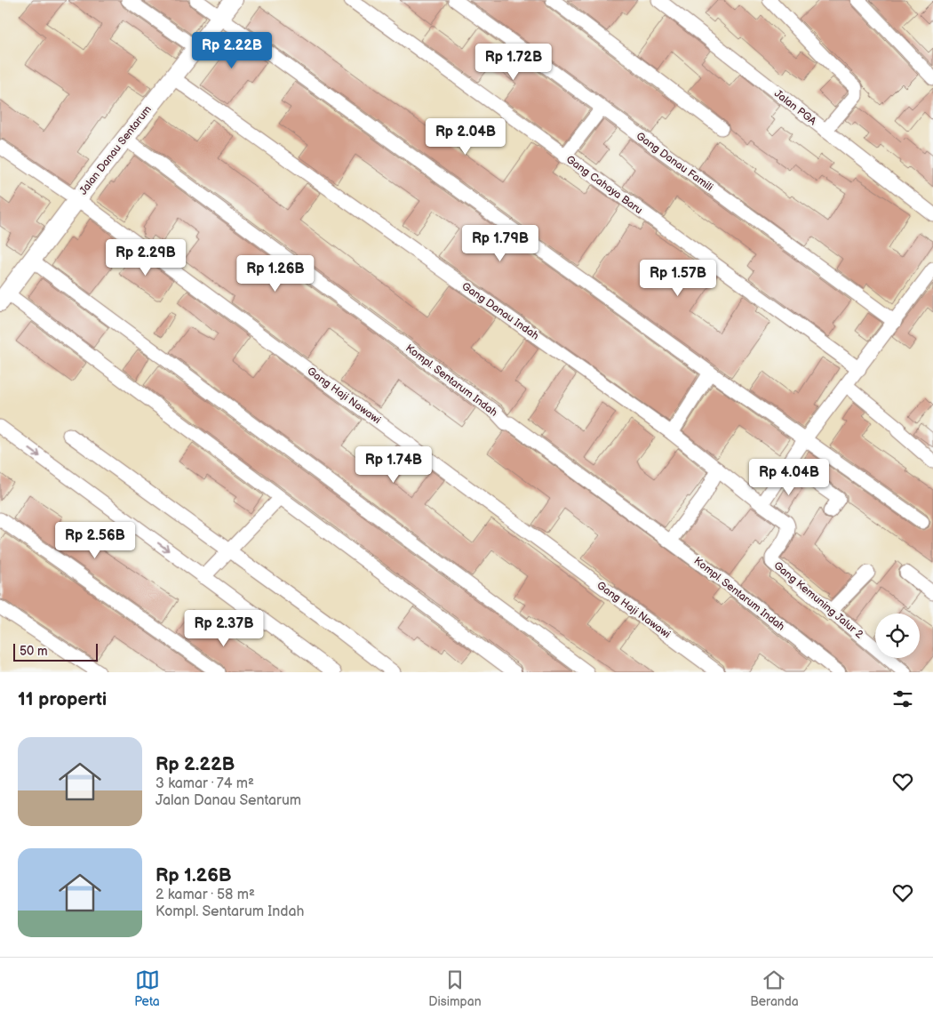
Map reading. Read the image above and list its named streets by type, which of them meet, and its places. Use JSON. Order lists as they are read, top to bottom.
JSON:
{
  "streets": {
    "street": [
      "Jalan PGA",
      "Jalan Danau Sentarum",
      "Gang Danau Famili",
      "Gang Cahaya Baru",
      "Gang Danau Indah",
      "Kompl. Sentarum Indah",
      "Gang Haji Nawawi",
      "Gang Kemuning Jalur 2"
    ]
  },
  "crossings": [
    ["Jalan Danau Sentarum", "Gang Danau Indah"],
    ["Jalan Danau Sentarum", "Kompl. Sentarum Indah"],
    ["Jalan Danau Sentarum", "Gang Haji Nawawi"],
    ["Gang Danau Indah", "Gang Kemuning Jalur 2"]
  ],
  "scale_bar": "50 m",
  "page": {
    "price": [
      "Rp 2.22B",
      "Rp 1.72B",
      "Rp 2.04B",
      "Rp 1.79B",
      "Rp 2.29B",
      "Rp 1.26B",
      "Rp 1.57B",
      "Rp 1.74B",
      "Rp 4.04B",
      "Rp 2.56B",
      "Rp 2.37B"
    ],
    "scale": "50 m",
    "heading": "11 properti",
    "list": [
      {
        "name": "Rp 2.22B",
        "note": "3 kamar · 74 m² · Jalan Danau Sentarum"
      },
      {
        "name": "Rp 1.26B",
        "note": "2 kamar · 58 m² · Kompl. Sentarum Indah"
      }
    ],
    "tabs": ["Peta", "Disimpan", "Beranda"]
  }
}
